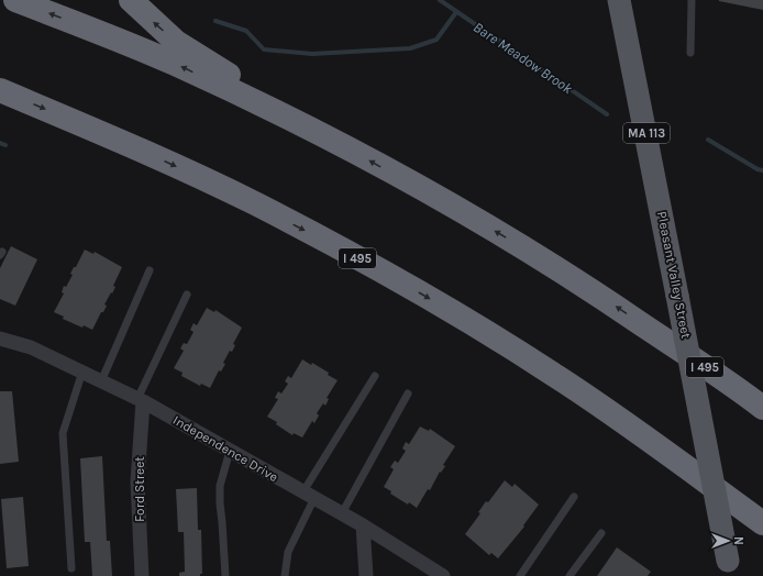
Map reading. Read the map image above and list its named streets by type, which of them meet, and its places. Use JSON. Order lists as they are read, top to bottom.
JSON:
{
  "streets": {
    "highway": ["I 495"],
    "main road": ["MA 113", "Pleasant Valley Street"],
    "street": ["Independence Drive", "Ford Street"]
  },
  "crossings": [
    ["Independence Drive", "Ford Street"]
  ],
  "water": ["Bare Meadow Brook"],
  "north": "right"
}
